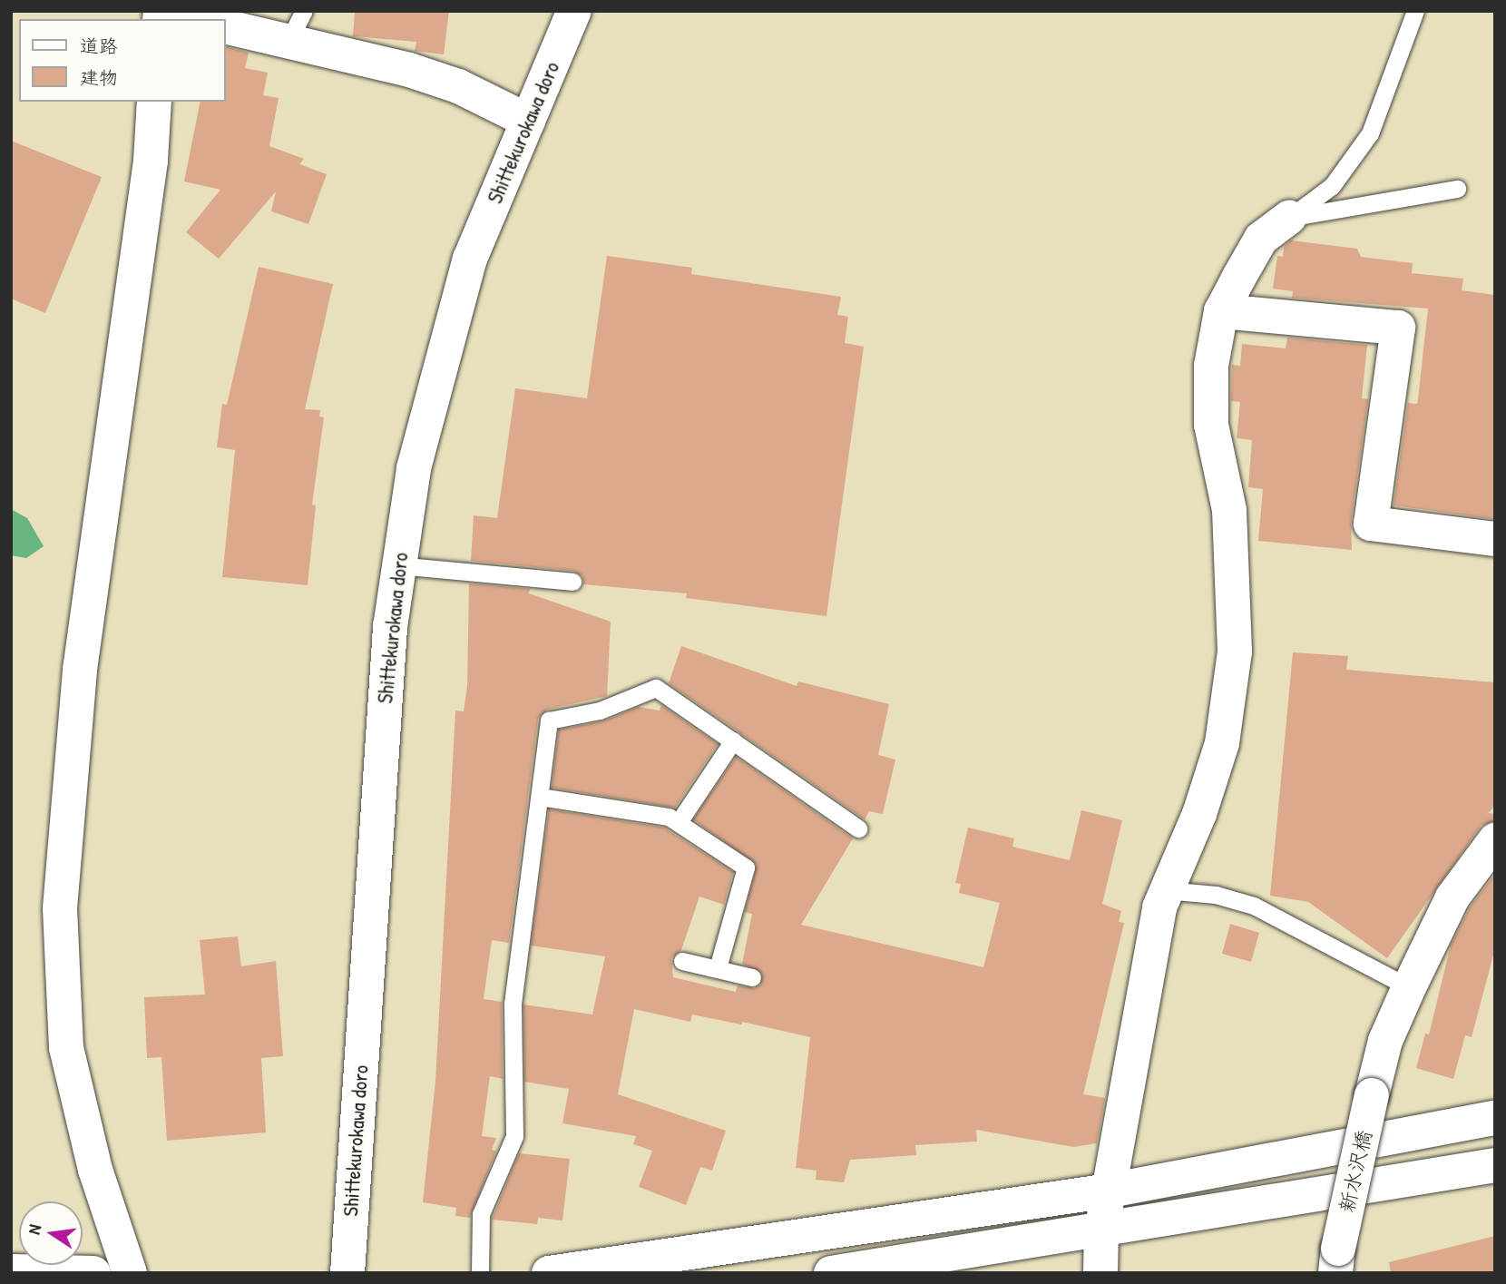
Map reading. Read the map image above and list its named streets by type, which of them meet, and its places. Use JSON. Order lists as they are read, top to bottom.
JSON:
{
  "streets": {
    "street": ["Shittekurokawa doro", "新水沢橋"]
  },
  "legend": ["道路", "建物"],
  "north": "left"
}
